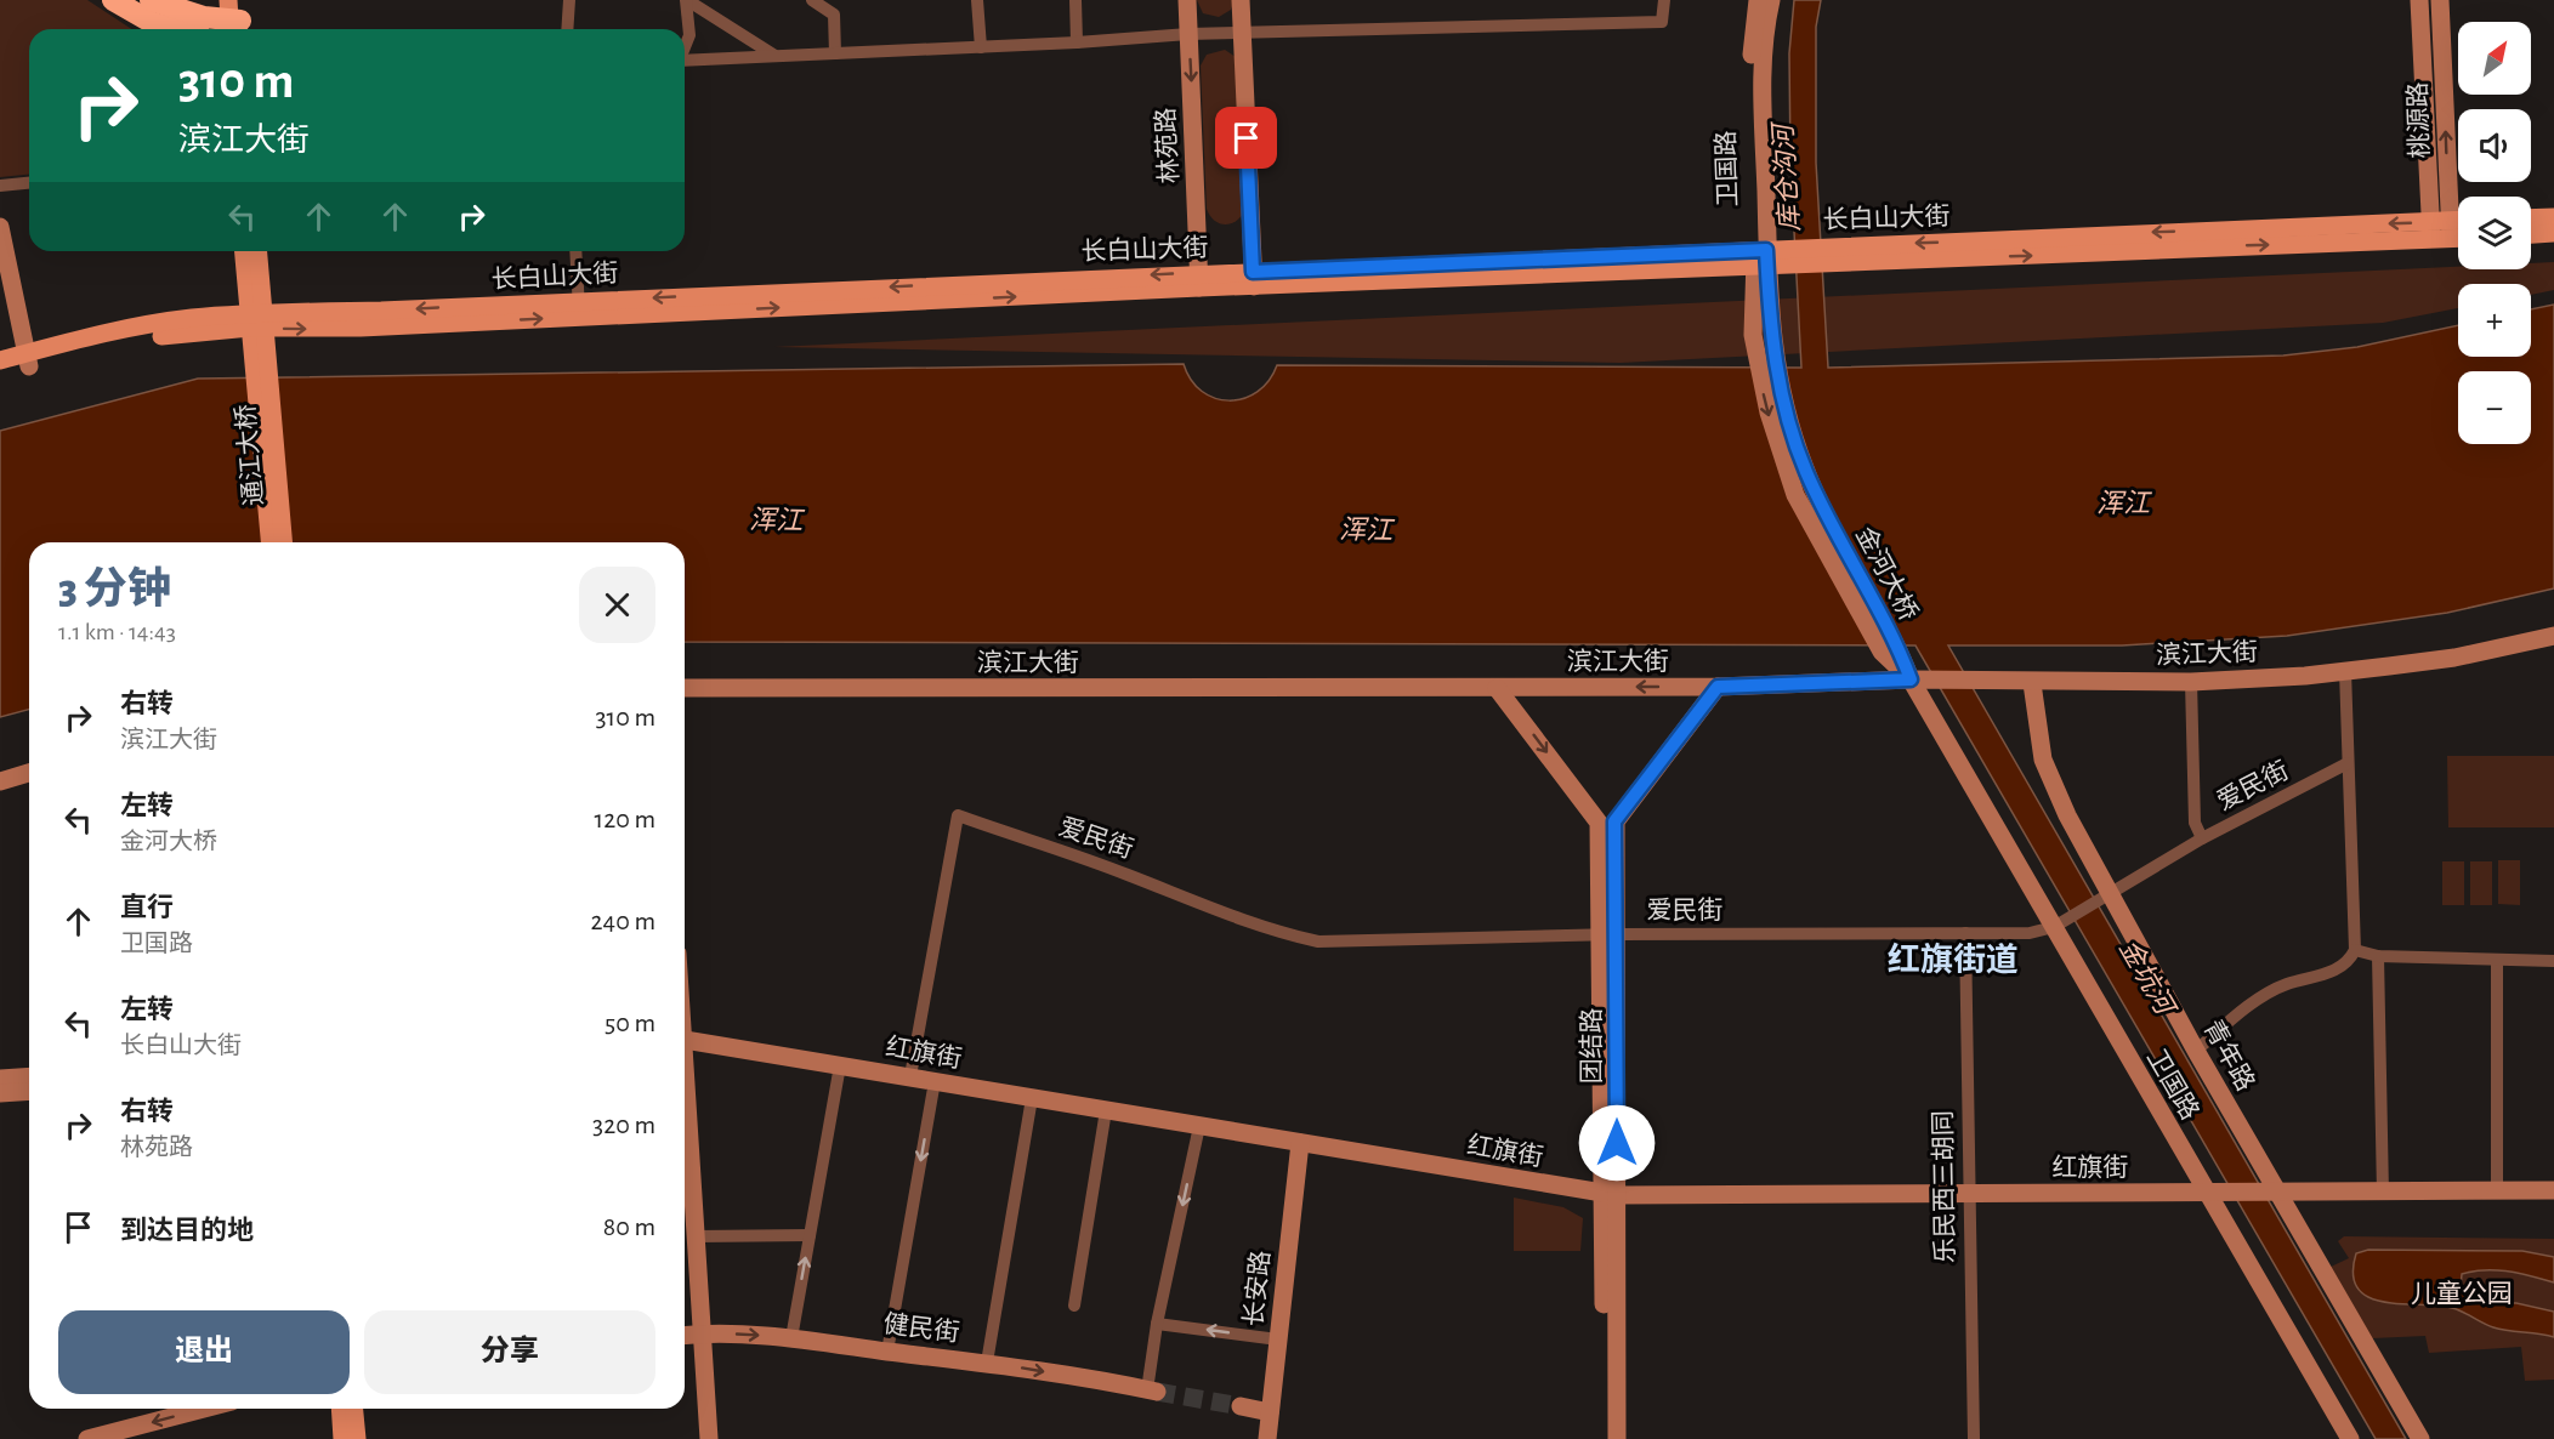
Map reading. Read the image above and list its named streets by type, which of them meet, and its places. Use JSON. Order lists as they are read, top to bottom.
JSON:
{
  "streets": {
    "main road": ["长白山大街", "通江大桥"],
    "street": [
      "桃源路",
      "林苑路",
      "卫国路",
      "金河大桥",
      "滨江大街",
      "爱民街",
      "团结路",
      "红旗街",
      "青年路",
      "乐民西三胡同",
      "长安路",
      "健民街"
    ]
  },
  "crossings": [
    ["桃源路", "长白山大街"],
    ["林苑路", "长白山大街"],
    ["卫国路", "长白山大街"],
    ["卫国路", "金河大桥"],
    ["卫国路", "滨江大街"],
    ["卫国路", "爱民街"],
    ["卫国路", "红旗街"],
    ["金河大桥", "滨江大街"],
    ["滨江大街", "青年路"],
    ["爱民街", "团结路"],
    ["爱民街", "红旗街"],
    ["爱民街", "青年路"],
    ["爱民街", "乐民西三胡同"],
    ["团结路", "红旗街"],
    ["红旗街", "青年路"],
    ["红旗街", "乐民西三胡同"],
    ["红旗街", "长安路"]
  ],
  "districts": ["红旗街道"],
  "water": ["库仓沟河", "浑江", "金坑河"],
  "parks": ["儿童公园"],
  "north": "top right",
  "page": {
    "map_buttons": ["+", "−"],
    "turn": ["310 m", "滨江大街"],
    "heading": ["3 分钟", "1.1 km · 14:43"],
    "list": [
      {
        "name": "右转",
        "note": "滨江大街",
        "value": "310 m"
      },
      {
        "name": "左转",
        "note": "金河大桥",
        "value": "120 m"
      },
      {
        "name": "直行",
        "note": "卫国路",
        "value": "240 m"
      },
      {
        "name": "左转",
        "note": "长白山大街",
        "value": "50 m"
      },
      {
        "name": "右转",
        "note": "林苑路",
        "value": "320 m"
      },
      {
        "name": "到达目的地",
        "value": "80 m"
      }
    ],
    "buttons": ["退出", "分享"]
  }
}
